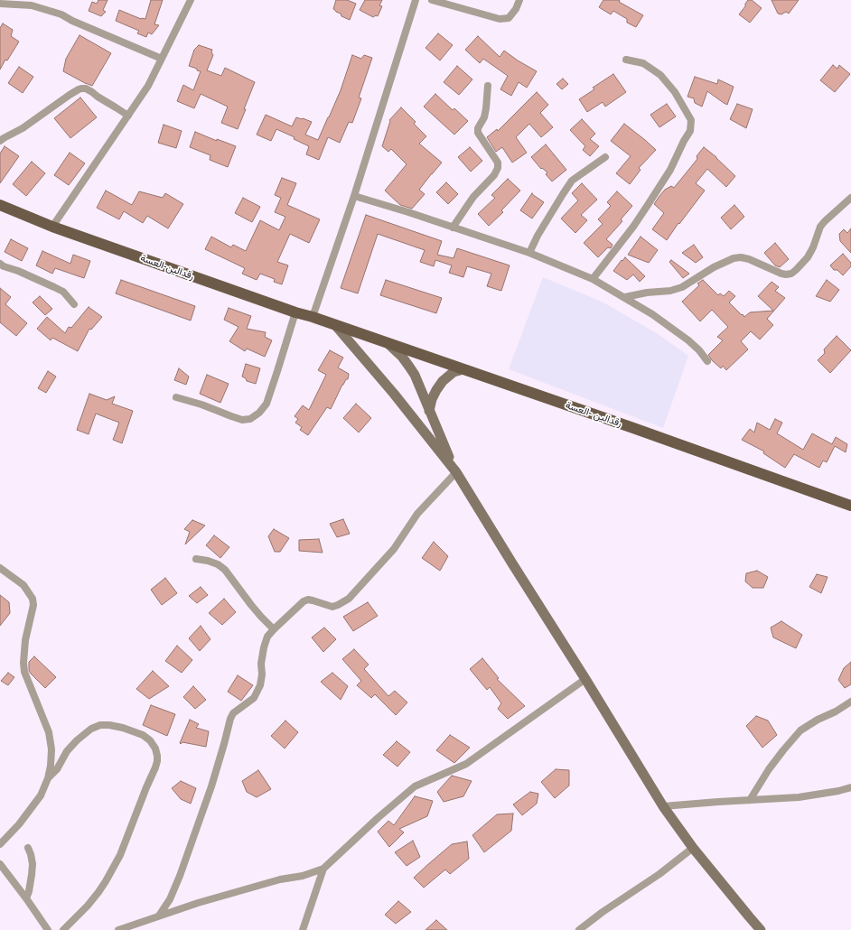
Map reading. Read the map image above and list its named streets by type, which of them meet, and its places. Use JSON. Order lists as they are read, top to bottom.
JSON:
{
  "streets": {
    "main road": ["رقدالين-العسة", "رقدالين -العسة"]
  },
  "crossings": [
    ["رقدالين-العسة", "رقدالين -العسة"]
  ]
}
